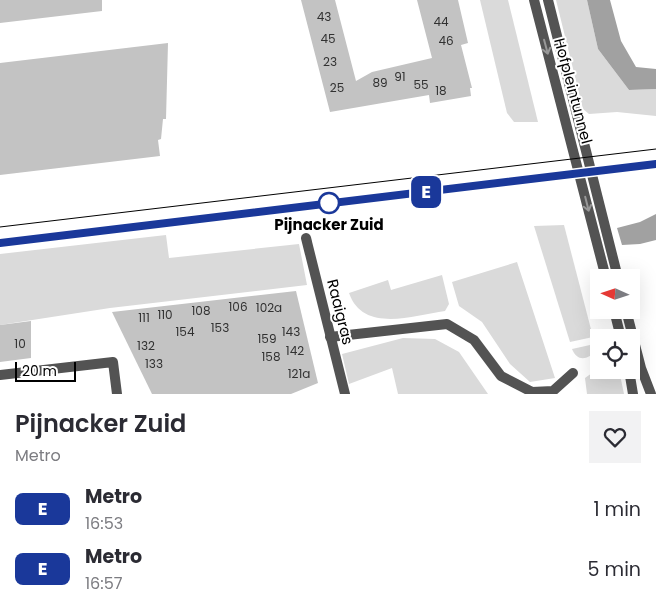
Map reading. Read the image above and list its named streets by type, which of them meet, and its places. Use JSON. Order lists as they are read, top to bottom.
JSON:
{
  "streets": {
    "street": ["Hofpleintunnel", "Raaigras"]
  },
  "places": ["Pijnacker Zuid"],
  "lines": ["metro line E"],
  "house_numbers": [
    "43",
    "44",
    "45",
    "46",
    "23",
    "91",
    "89",
    "55",
    "25",
    "18",
    "106",
    "102a",
    "108",
    "110",
    "111",
    "153",
    "154",
    "143",
    "159",
    "10",
    "132",
    "142",
    "158",
    "133",
    "121a"
  ],
  "scale_bar": "20 m",
  "north": "left",
  "page": {
    "on_map": "E",
    "scale": "20 m",
    "heading": ["Pijnacker Zuid", "Metro"],
    "list": [
      {
        "mark": "E",
        "name": "Metro",
        "note": "16:53",
        "value": "1 min"
      },
      {
        "mark": "E",
        "name": "Metro",
        "note": "16:57",
        "value": "5 min"
      }
    ]
  }
}
